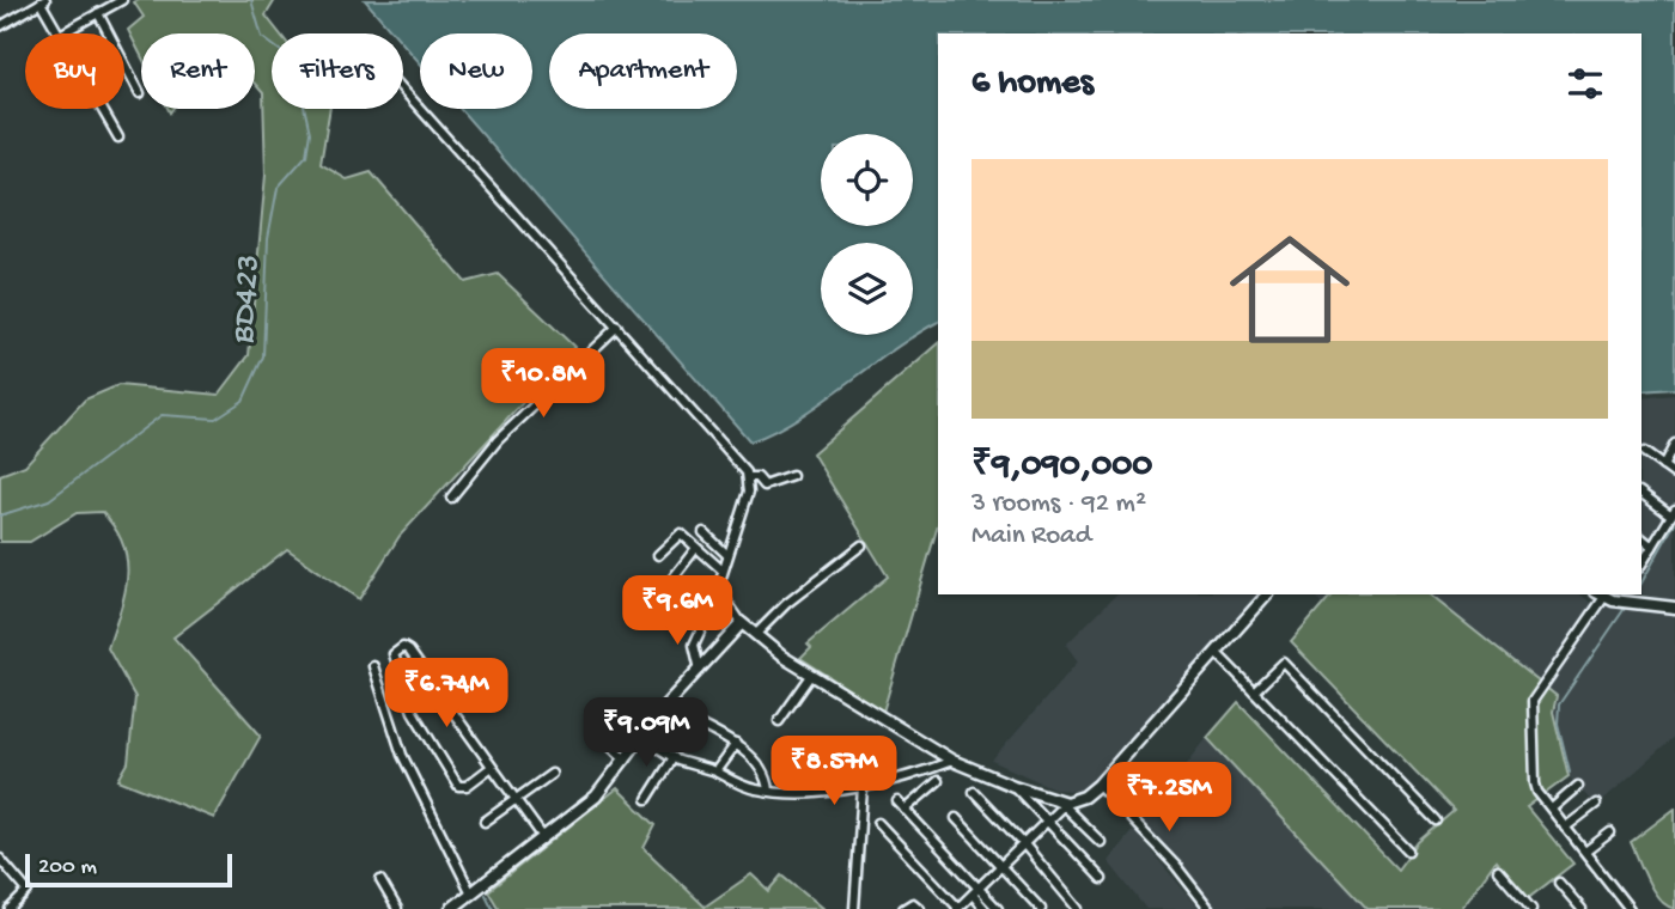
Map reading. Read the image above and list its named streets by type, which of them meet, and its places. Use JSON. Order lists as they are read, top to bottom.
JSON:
{
  "water": ["BD423"],
  "scale_bar": "200 m",
  "page": {
    "chip": [
      "Buy",
      "Rent",
      "Filters",
      "New",
      "Apartment"
    ],
    "heading": "6 homes",
    "list": [
      {
        "name": "₹9,090,000",
        "note": "3 rooms · 92 m² · Main Road"
      }
    ],
    "price": [
      "₹10.8M",
      "₹9.6M",
      "₹6.74M",
      "₹9.09M",
      "₹8.57M",
      "₹7.25M"
    ],
    "scale": "200 m"
  }
}
